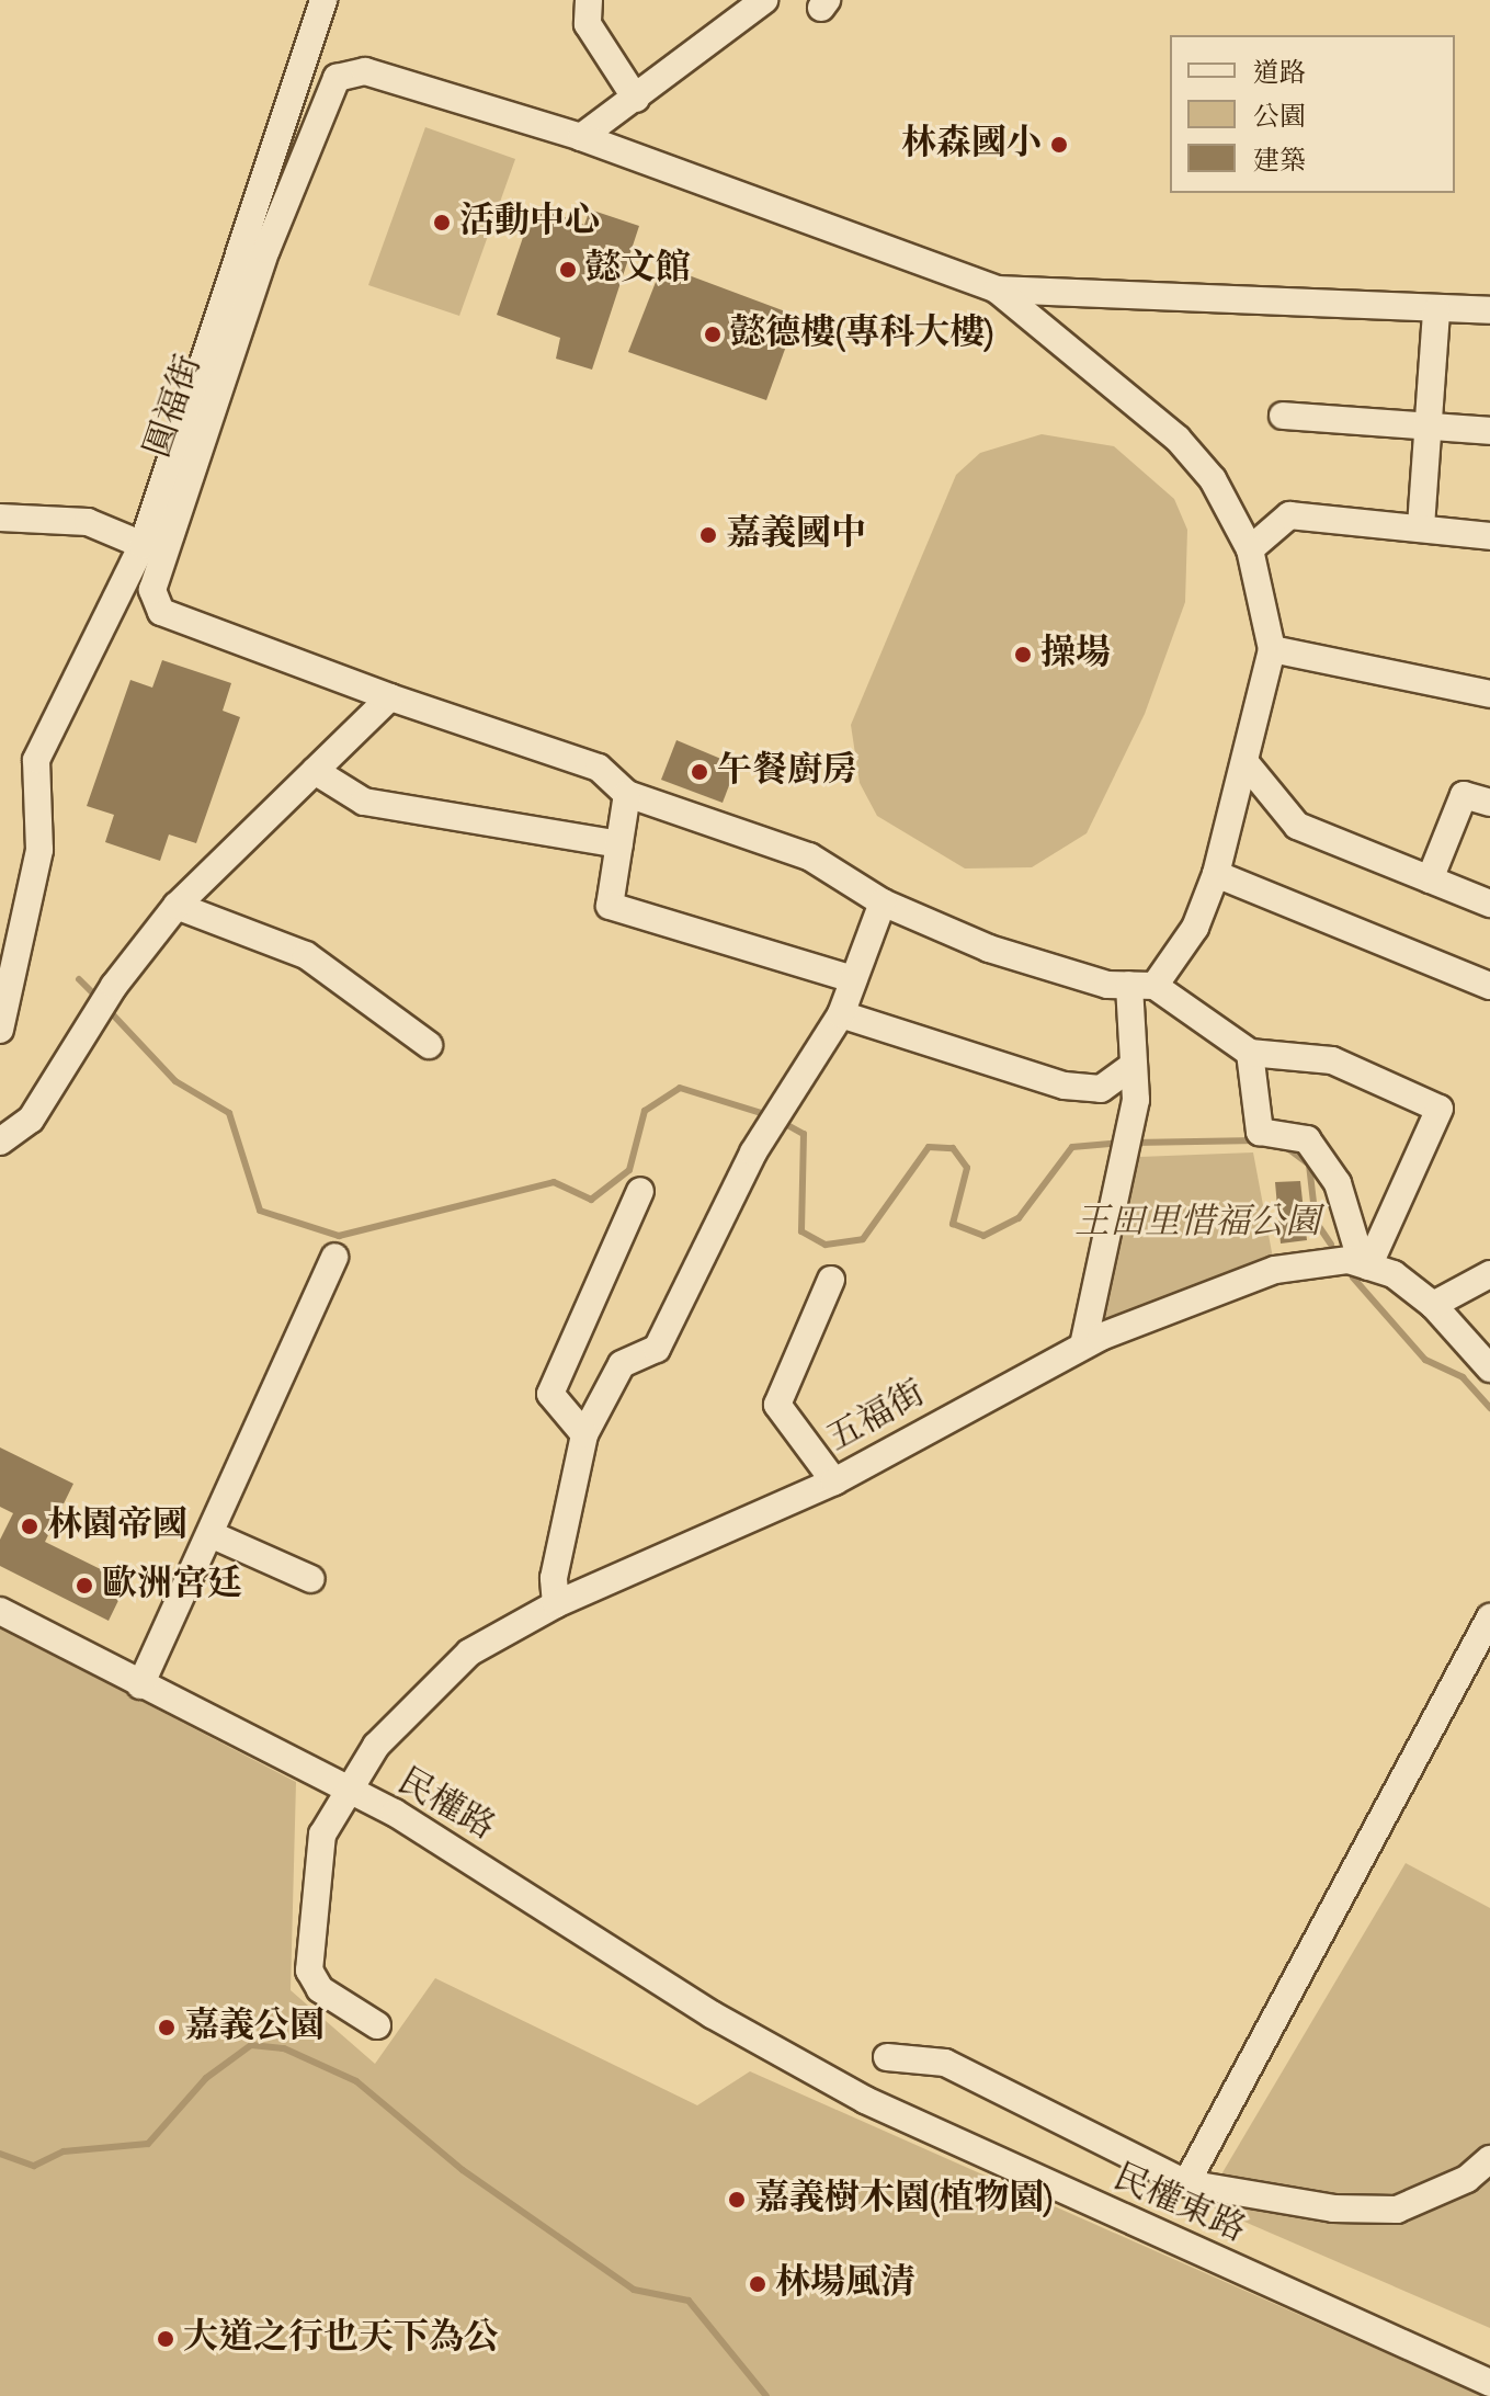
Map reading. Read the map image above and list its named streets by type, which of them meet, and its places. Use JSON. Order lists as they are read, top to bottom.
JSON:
{
  "streets": {
    "street": [
      "圓福街",
      "五福街",
      "民權路",
      "民權東路"
    ]
  },
  "crossings": [
    ["五福街", "民權路"],
    ["民權路", "民權東路"]
  ],
  "parks": ["王田里惜福公園"],
  "places": [
    "林森國小",
    "活動中心",
    "懿文館",
    "懿德樓(專科大樓)",
    "嘉義國中",
    "操場",
    "午餐廚房",
    "林園帝國",
    "歐洲宮廷",
    "嘉義公園",
    "嘉義樹木園(植物園)",
    "林場風清",
    "大道之行也天下為公"
  ],
  "legend": ["道路", "公園", "建築"]
}
